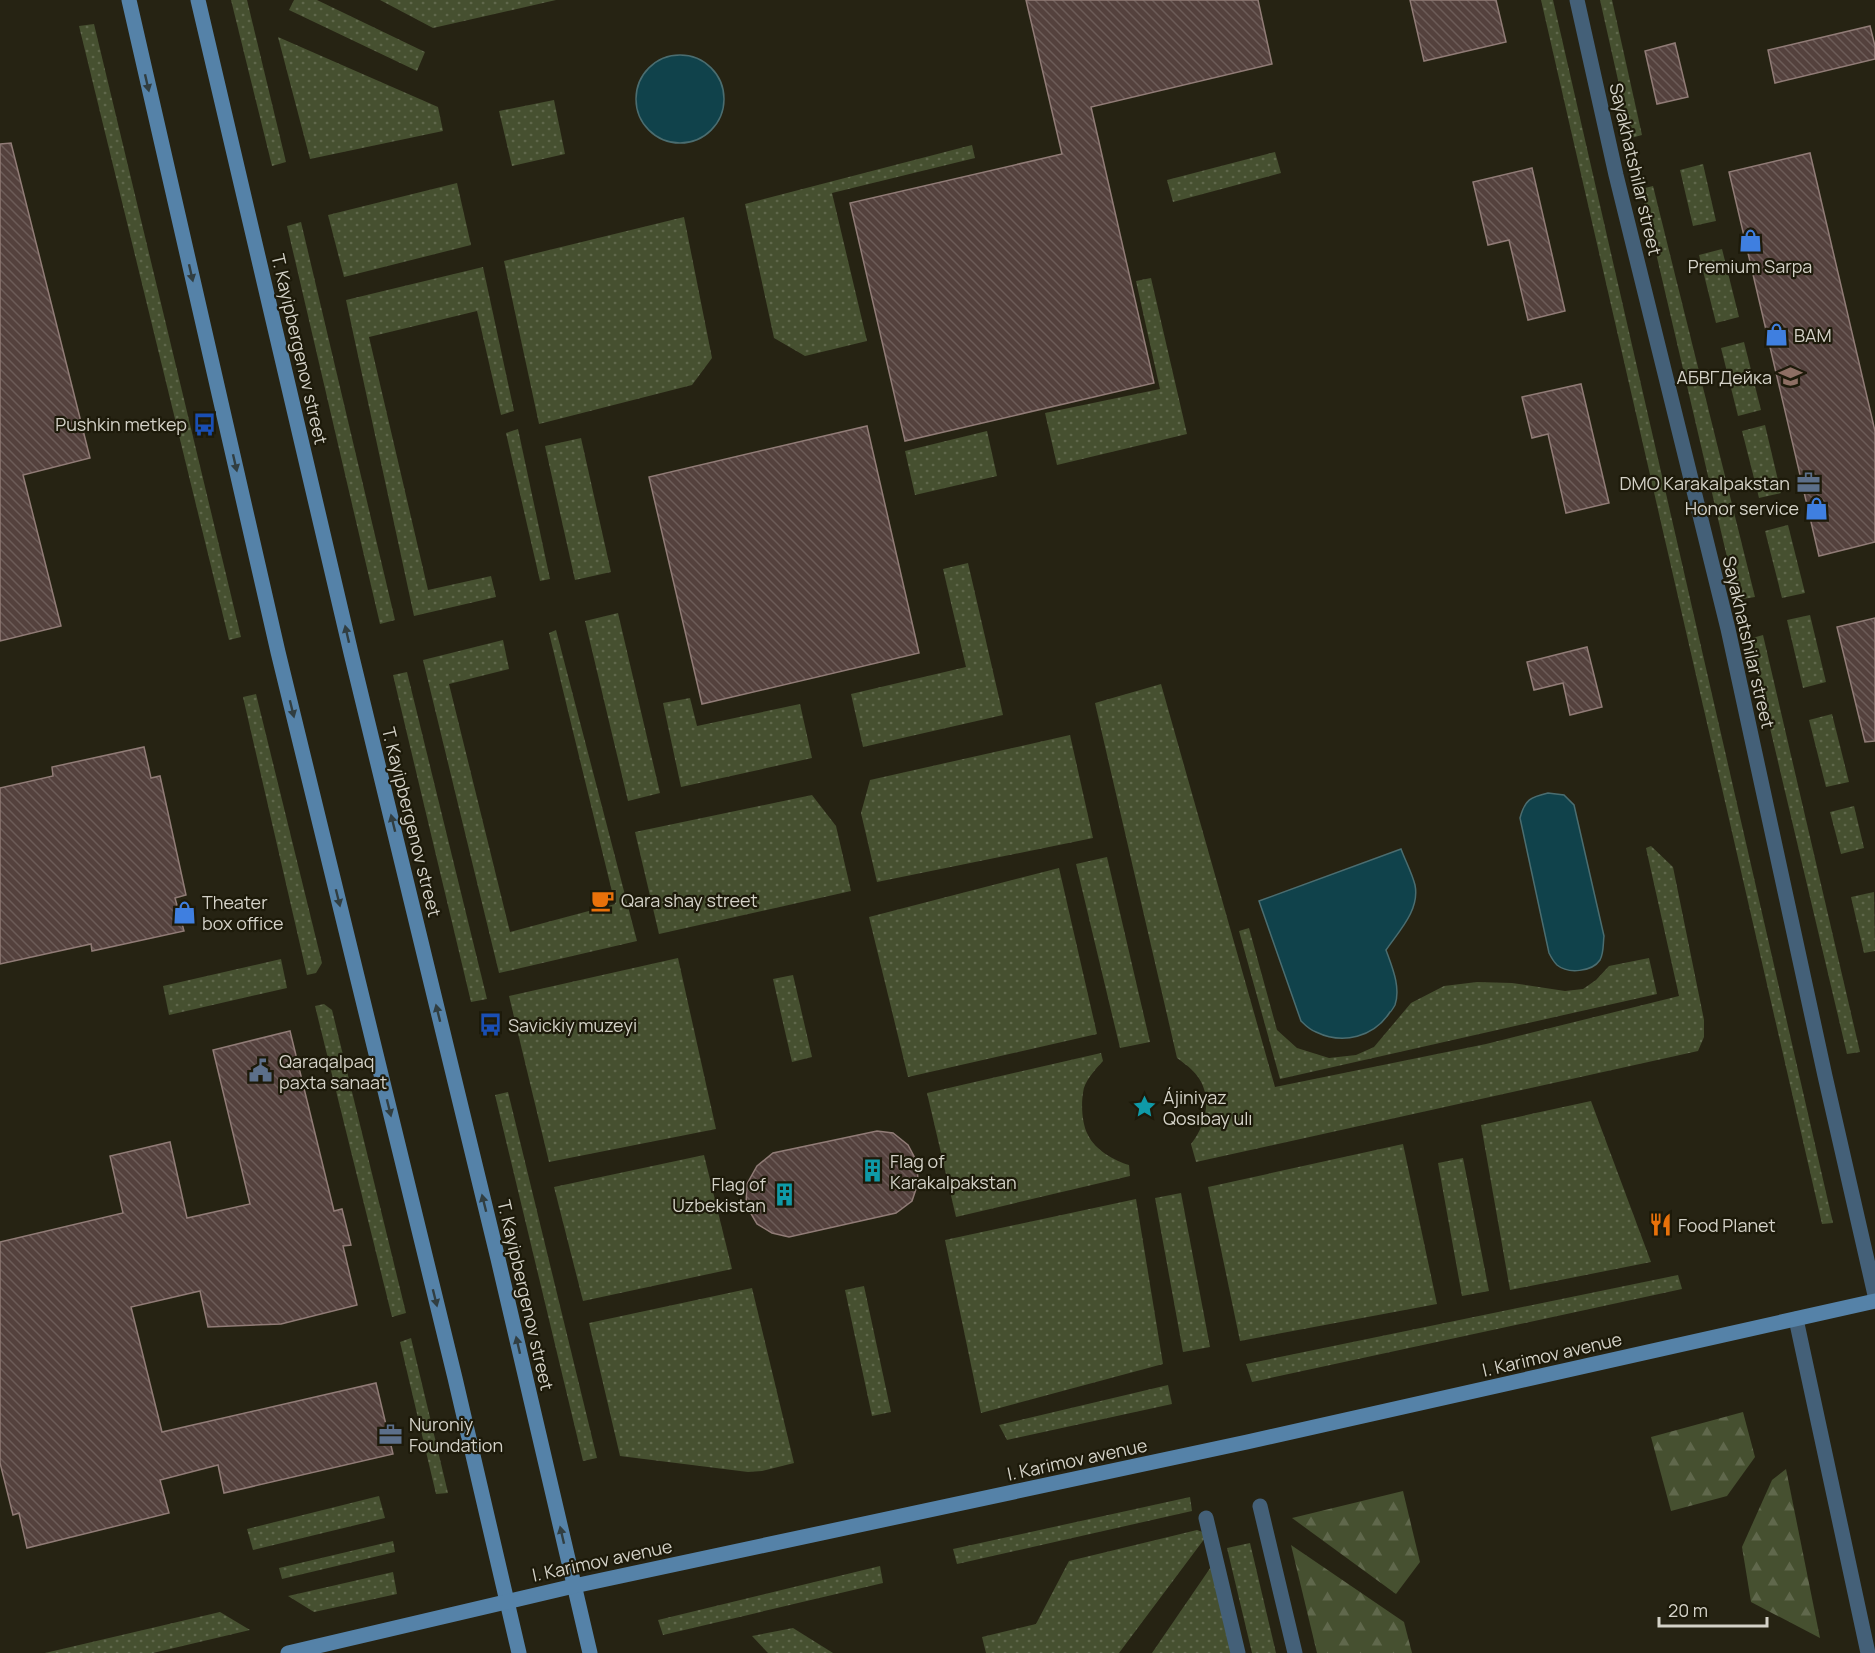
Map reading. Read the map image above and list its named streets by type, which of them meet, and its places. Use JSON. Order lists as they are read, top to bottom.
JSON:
{
  "streets": {
    "main road": ["T. Kayipbergenov street", "I. Karimov avenue"],
    "street": ["Sayakhatshilar street"]
  },
  "crossings": [
    ["T. Kayipbergenov street", "I. Karimov avenue"]
  ],
  "places": {
    "shop": [
      "Premium Sarpa",
      "BAM",
      "Honor service",
      "Theater box office"
    ],
    "school or university": ["АБВГДейка"],
    "bus stop": ["Pushkin metkep", "Savickiy muzeyi"],
    "office": ["DMO Karakalpakstan", "Nuroniy Foundation"],
    "cafe": ["Qara shay street"],
    "public building": ["Qaraqalpaq paxta sanaat"],
    "place": ["Ájiniyaz Qosıbay ulı"],
    "building": ["Flag of Karakalpakstan", "Flag of Uzbekistan"],
    "restaurant": ["Food Planet"]
  },
  "scale_bar": "20 m"
}
